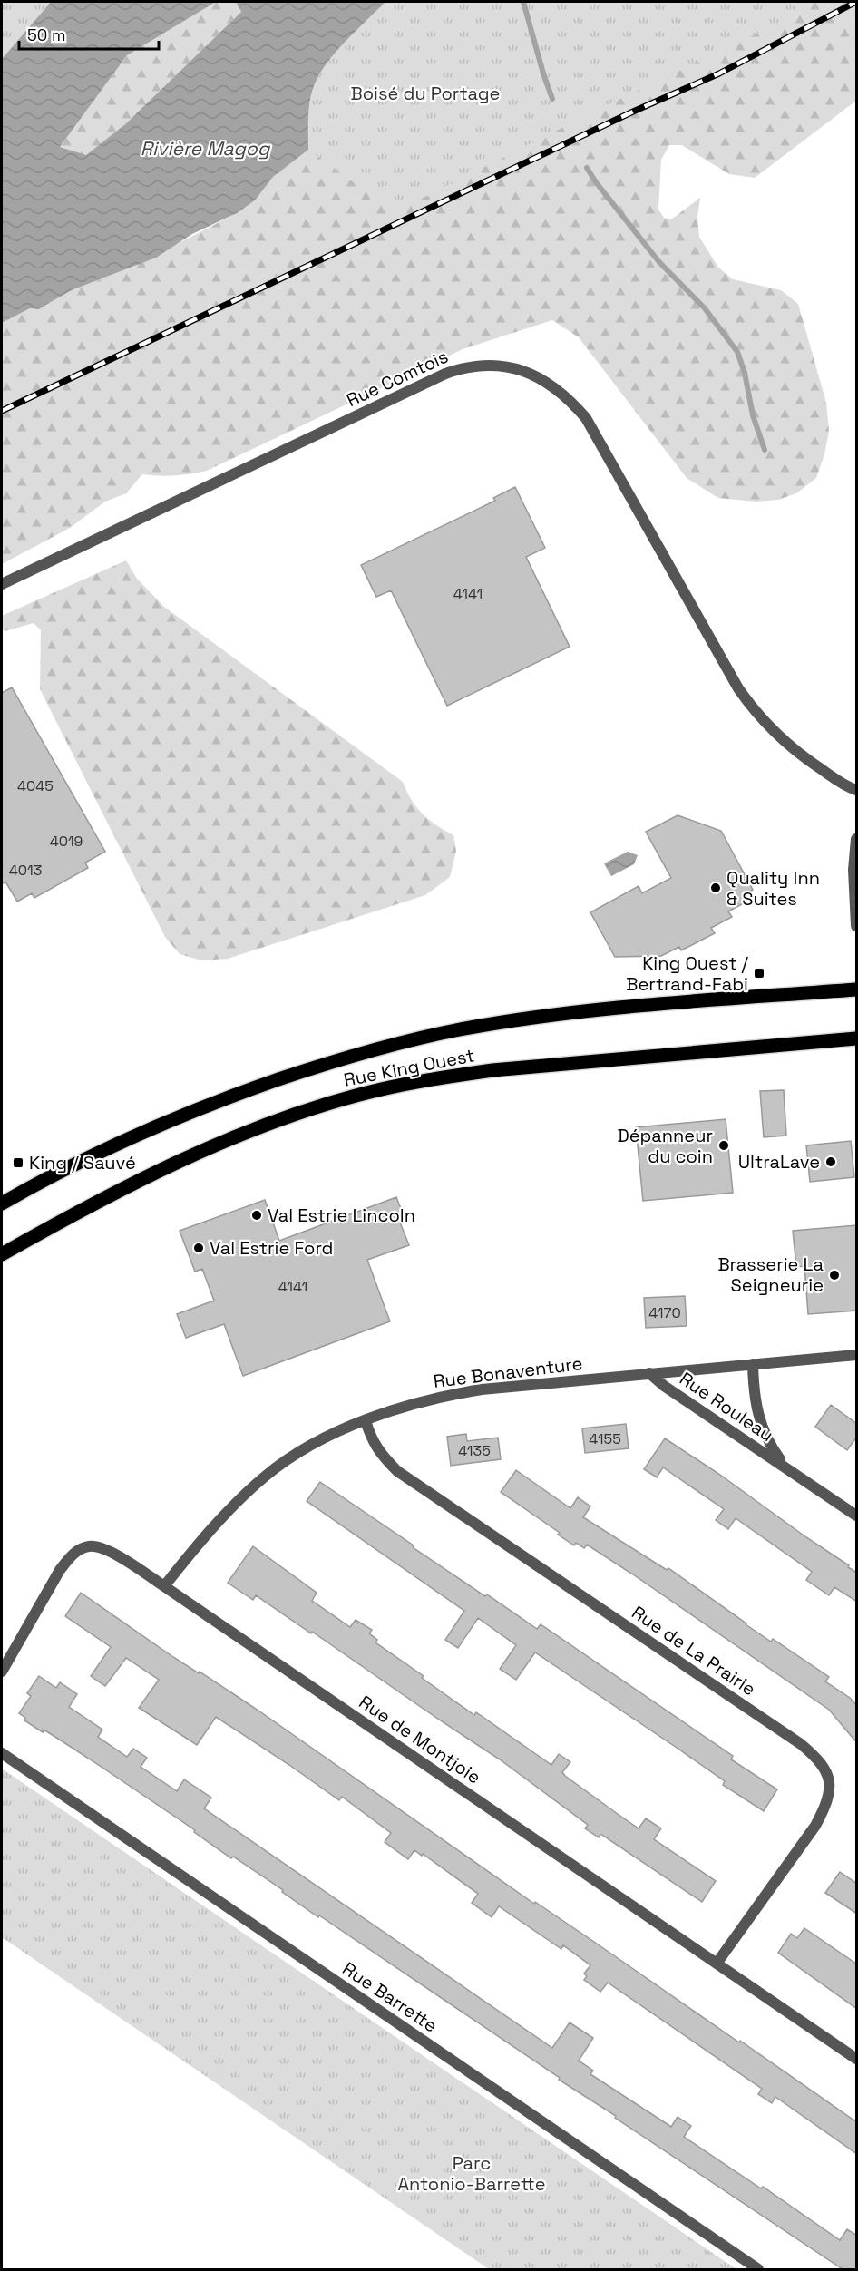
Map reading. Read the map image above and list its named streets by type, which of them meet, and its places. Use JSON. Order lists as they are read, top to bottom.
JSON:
{
  "streets": {
    "main road": ["Rue King Ouest"],
    "street": [
      "Rue Comtois",
      "Rue Bonaventure",
      "Rue Rouleau",
      "Rue de La Prairie",
      "Rue de Montjoie",
      "Rue Barrette"
    ]
  },
  "crossings": [
    ["Rue Bonaventure", "Rue Rouleau"],
    ["Rue Bonaventure", "Rue de La Prairie"],
    ["Rue Bonaventure", "Rue de Montjoie"],
    ["Rue de La Prairie", "Rue de Montjoie"]
  ],
  "water": ["Rivière Magog"],
  "parks": ["Boisé du Portage", "Parc Antonio-Barrette"],
  "places": {
    "other": [
      "Quality Inn & Suites",
      "Dépanneur du coin",
      "UltraLave",
      "Val Estrie Lincoln",
      "Val Estrie Ford",
      "Brasserie La Seigneurie"
    ],
    "transit": ["King Ouest / Bertrand-Fabi", "King / Sauvé"]
  },
  "house_numbers": [
    "4141",
    "4045",
    "4019",
    "4013",
    "4141",
    "4170",
    "4155",
    "4135"
  ],
  "scale_bar": "50 m"
}
